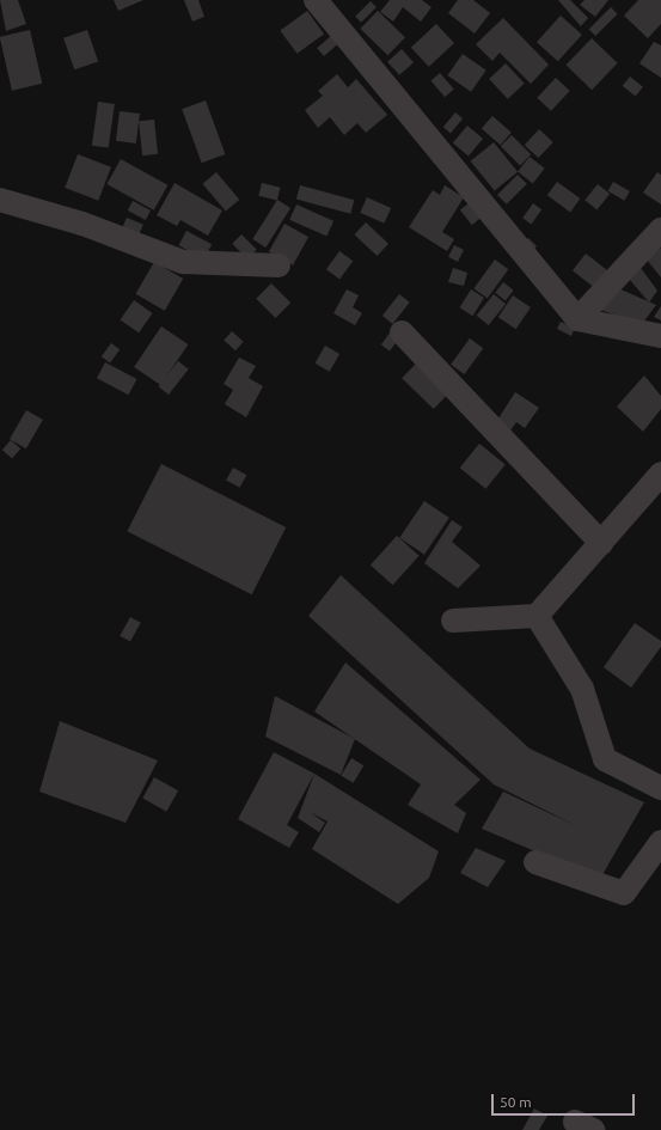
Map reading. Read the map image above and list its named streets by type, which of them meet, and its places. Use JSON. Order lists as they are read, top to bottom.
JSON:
{
  "scale_bar": "50 m"
}
